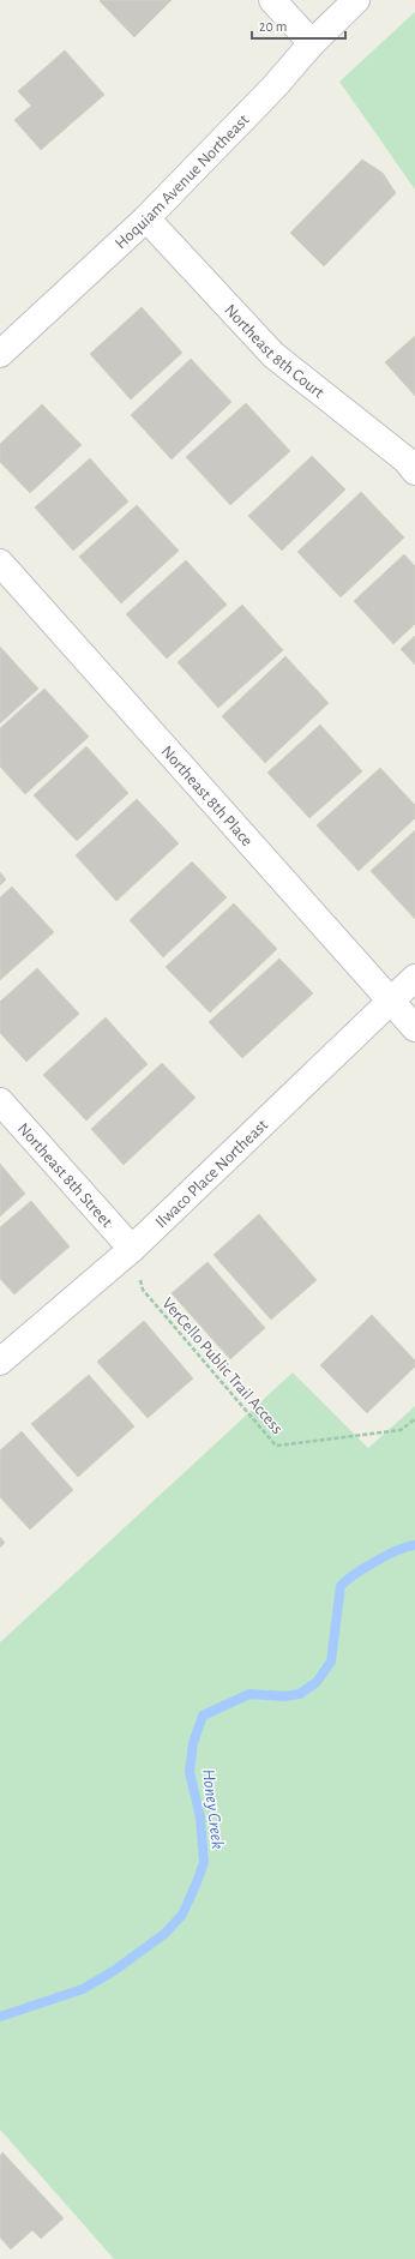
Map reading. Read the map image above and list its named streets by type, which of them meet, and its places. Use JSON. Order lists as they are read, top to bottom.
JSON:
{
  "streets": {
    "street": [
      "Hoquiam Avenue Northeast",
      "Northeast 8th Court",
      "Northeast 8th Place",
      "Ilwaco Place Northeast",
      "Northeast 8th Street"
    ],
    "path": ["VerCello Public Trail Access"]
  },
  "crossings": [
    ["Hoquiam Avenue Northeast", "Northeast 8th Court"],
    ["Northeast 8th Place", "Ilwaco Place Northeast"],
    ["Ilwaco Place Northeast", "Northeast 8th Street"],
    ["Ilwaco Place Northeast", "VerCello Public Trail Access"],
    ["Northeast 8th Street", "VerCello Public Trail Access"]
  ],
  "water": ["Honey Creek"],
  "scale_bar": "20 m"
}
